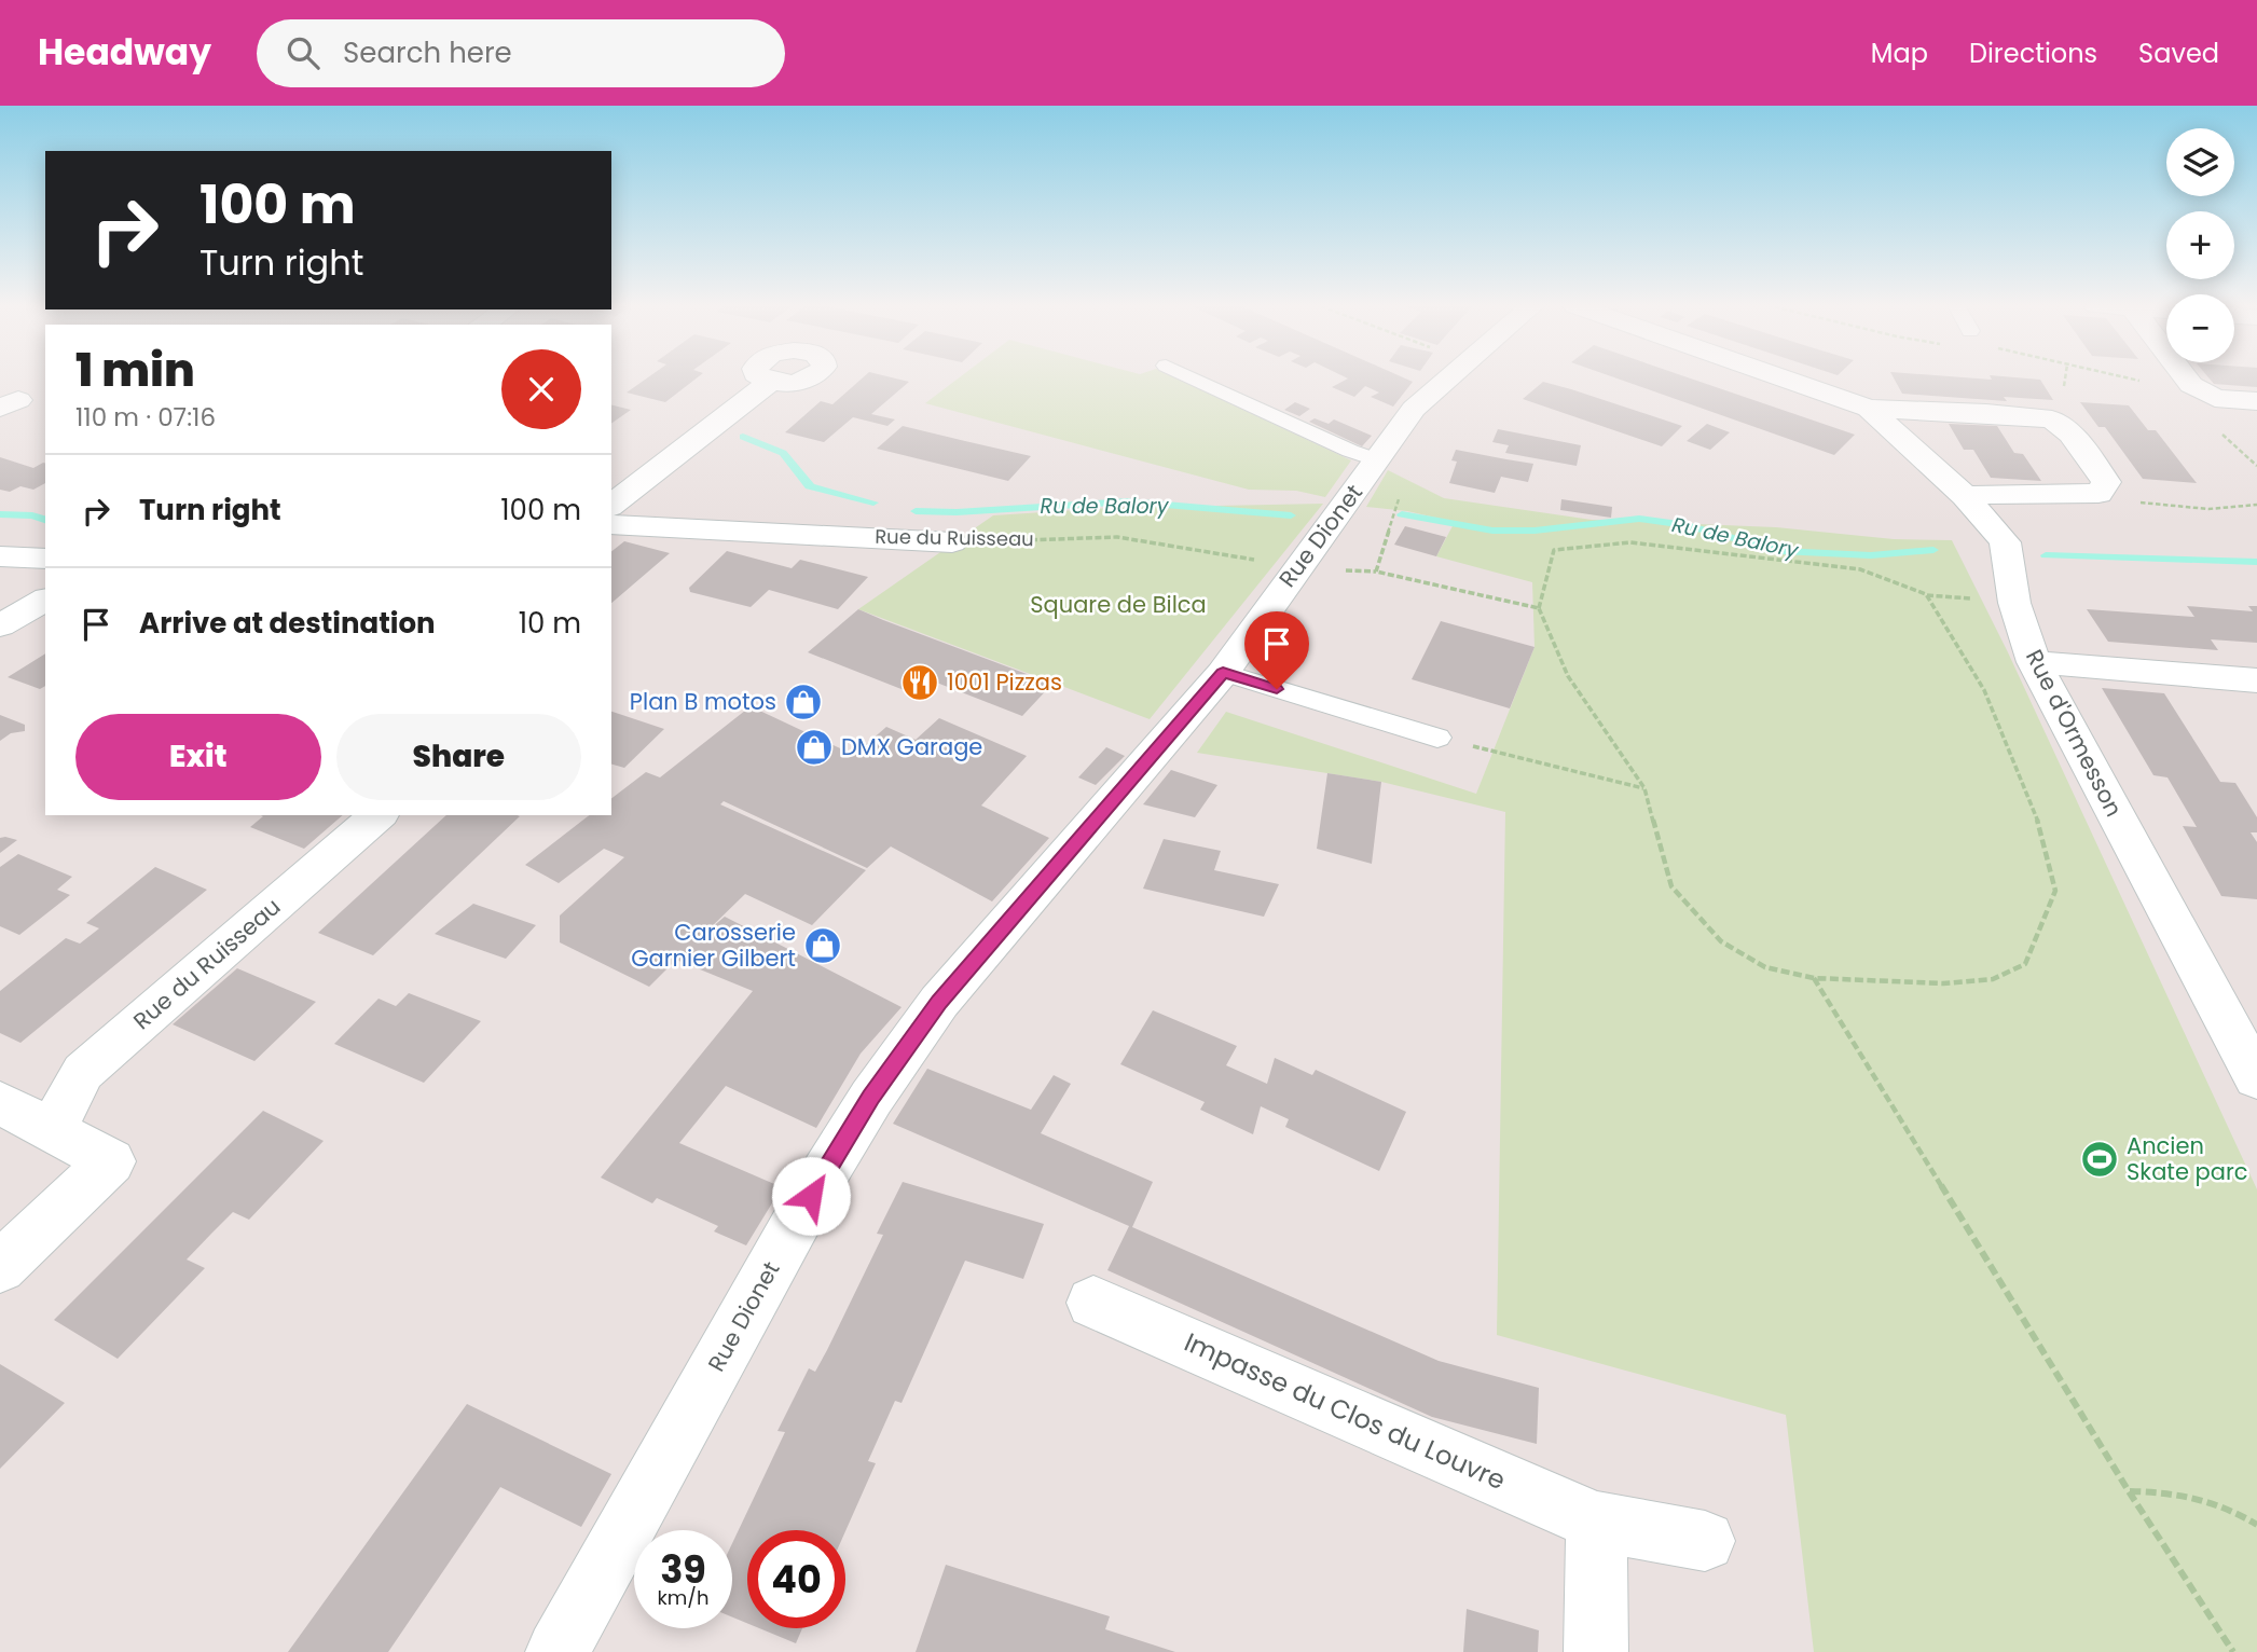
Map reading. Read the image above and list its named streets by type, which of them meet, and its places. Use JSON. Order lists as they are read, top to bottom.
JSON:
{
  "streets": {
    "street": [
      "Rue Dionet",
      "Rue du Ruisseau",
      "Rue d'Ormesson",
      "Impasse du Clos du Louvre"
    ]
  },
  "crossings": [
    ["Rue Dionet", "Rue du Ruisseau"]
  ],
  "water": ["Ru de Balory"],
  "parks": ["Square de Bilca"],
  "places": {
    "restaurant": ["1001 Pizzas"],
    "shop": ["Plan B motos", "DMX Garage", "Carosserie Garnier Gilbert"],
    "sports": ["Ancien Skate parc"]
  },
  "page": {
    "header": "Headway",
    "search": "Search here",
    "nav": ["Map", "Directions", "Saved"],
    "map_buttons": ["+", "−"],
    "turn": ["100 m", "Turn right"],
    "heading": ["1 min", "110 m · 07:16"],
    "list": [
      {
        "name": "Turn right",
        "value": "100 m"
      },
      {
        "name": "Arrive at destination",
        "value": "10 m"
      }
    ],
    "buttons": ["Exit", "Share"],
    "speed": "39 km/h",
    "limit": "40"
  }
}
